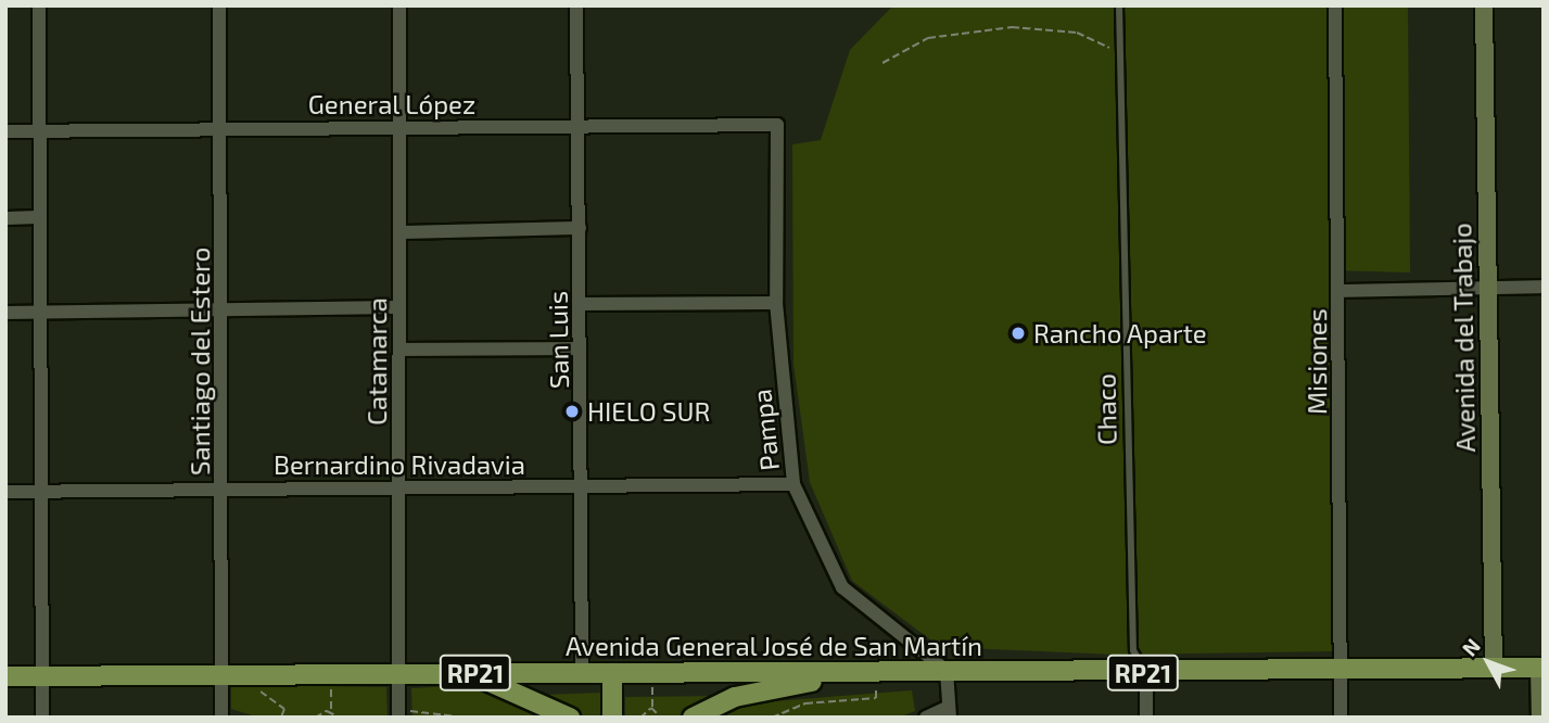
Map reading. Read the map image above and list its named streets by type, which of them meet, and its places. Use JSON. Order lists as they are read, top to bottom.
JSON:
{
  "streets": {
    "main road": ["Avenida del Trabajo", "Avenida General José de San Martín", "RP21"],
    "street": [
      "General López",
      "San Luis",
      "Santiago del Estero",
      "Catamarca",
      "Misiones",
      "Chaco",
      "Pampa",
      "Bernardino Rivadavia"
    ]
  },
  "crossings": [
    ["General López", "San Luis"],
    ["General López", "Santiago del Estero"],
    ["General López", "Catamarca"],
    ["General López", "Pampa"],
    ["Avenida del Trabajo", "Avenida General José de San Martín"],
    ["San Luis", "Bernardino Rivadavia"],
    ["San Luis", "Avenida General José de San Martín"],
    ["Santiago del Estero", "Bernardino Rivadavia"],
    ["Santiago del Estero", "Avenida General José de San Martín"],
    ["Catamarca", "Bernardino Rivadavia"],
    ["Catamarca", "Avenida General José de San Martín"],
    ["Misiones", "Avenida General José de San Martín"],
    ["Chaco", "Avenida General José de San Martín"],
    ["Pampa", "Bernardino Rivadavia"],
    ["Pampa", "Avenida General José de San Martín"]
  ],
  "places": ["Rancho Aparte", "HIELO SUR"],
  "north": "top left"
}
